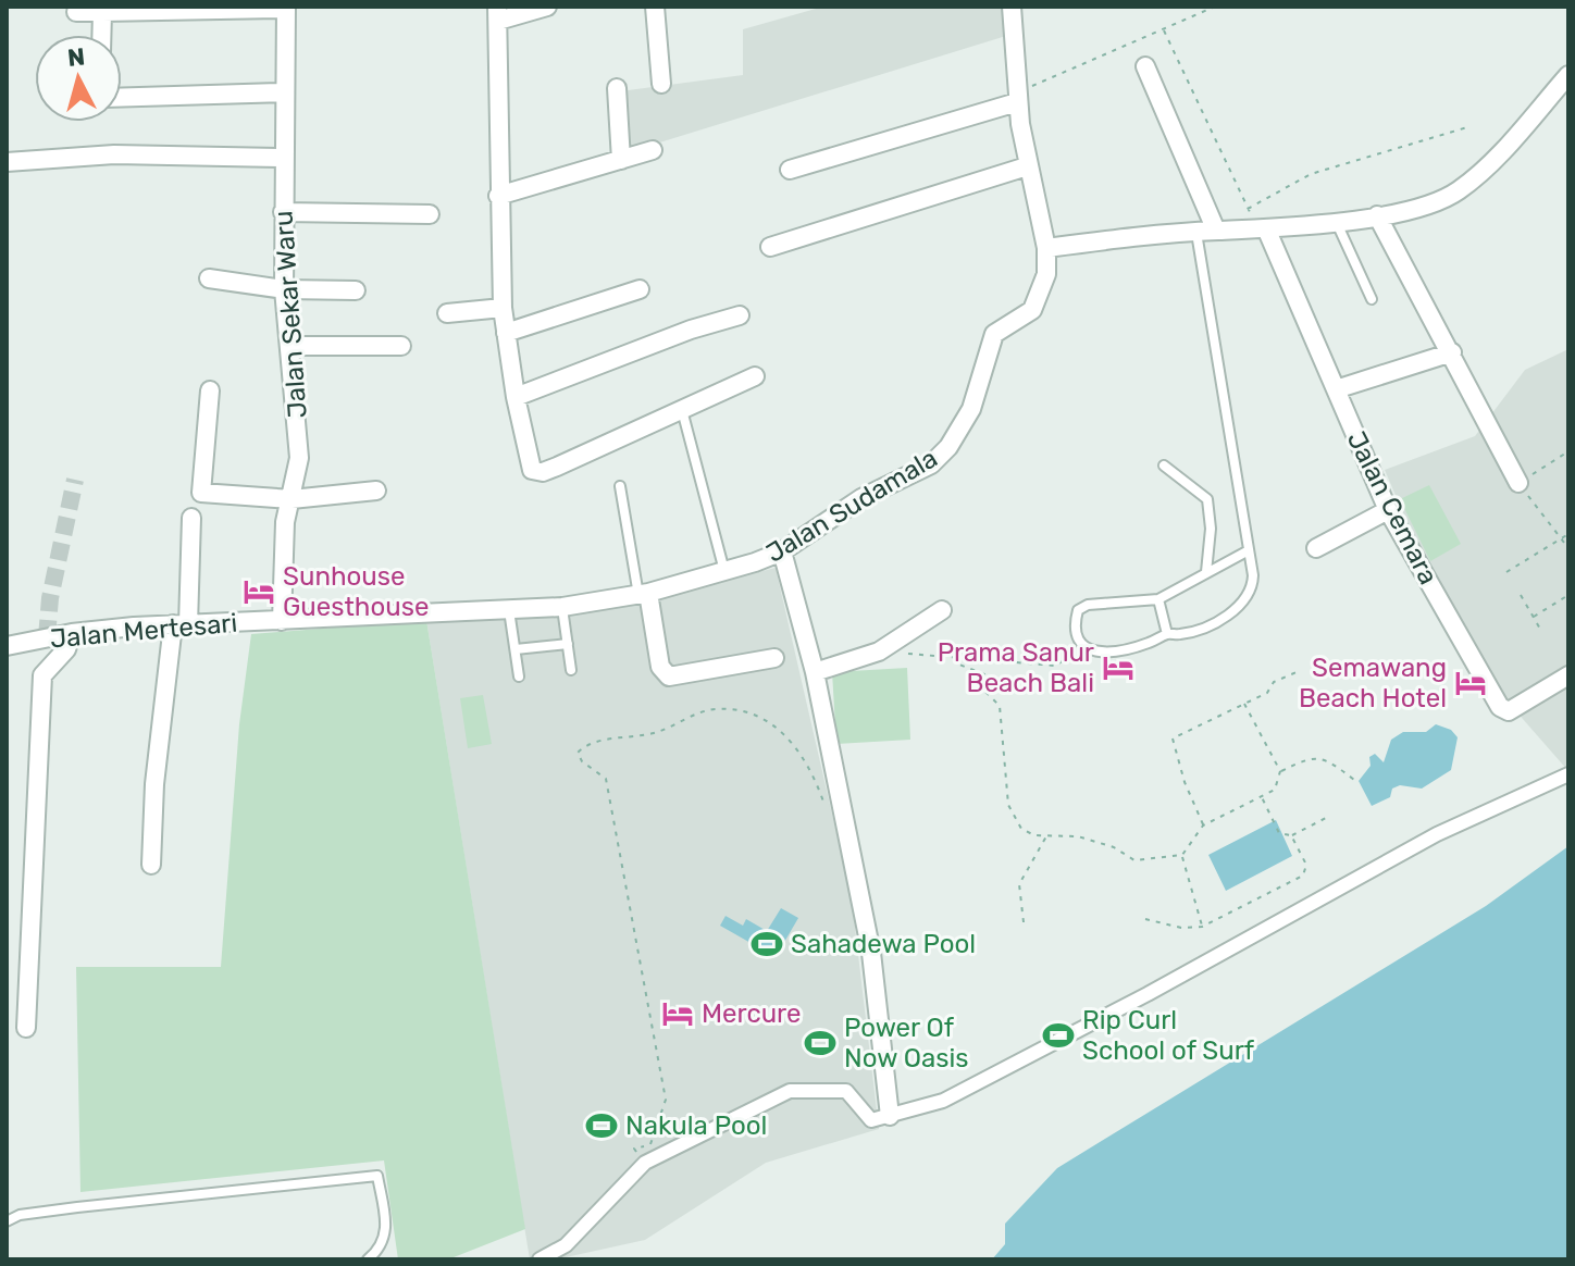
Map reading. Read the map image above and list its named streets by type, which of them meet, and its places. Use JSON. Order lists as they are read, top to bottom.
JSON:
{
  "streets": {
    "street": [
      "Jalan Sekar Waru",
      "Jalan Sudamala",
      "Jalan Cemara",
      "Jalan Mertesari"
    ]
  },
  "crossings": [
    ["Jalan Sekar Waru", "Jalan Sudamala"],
    ["Jalan Sekar Waru", "Jalan Mertesari"],
    ["Jalan Sudamala", "Jalan Mertesari"]
  ],
  "places": {
    "hotel": [
      "Sunhouse Guesthouse",
      "Prama Sanur Beach Bali",
      "Semawang Beach Hotel",
      "Mercure"
    ],
    "sports": [
      "Sahadewa Pool",
      "Rip Curl School of Surf",
      "Power Of Now Oasis",
      "Nakula Pool"
    ]
  },
  "north": "top"
}
